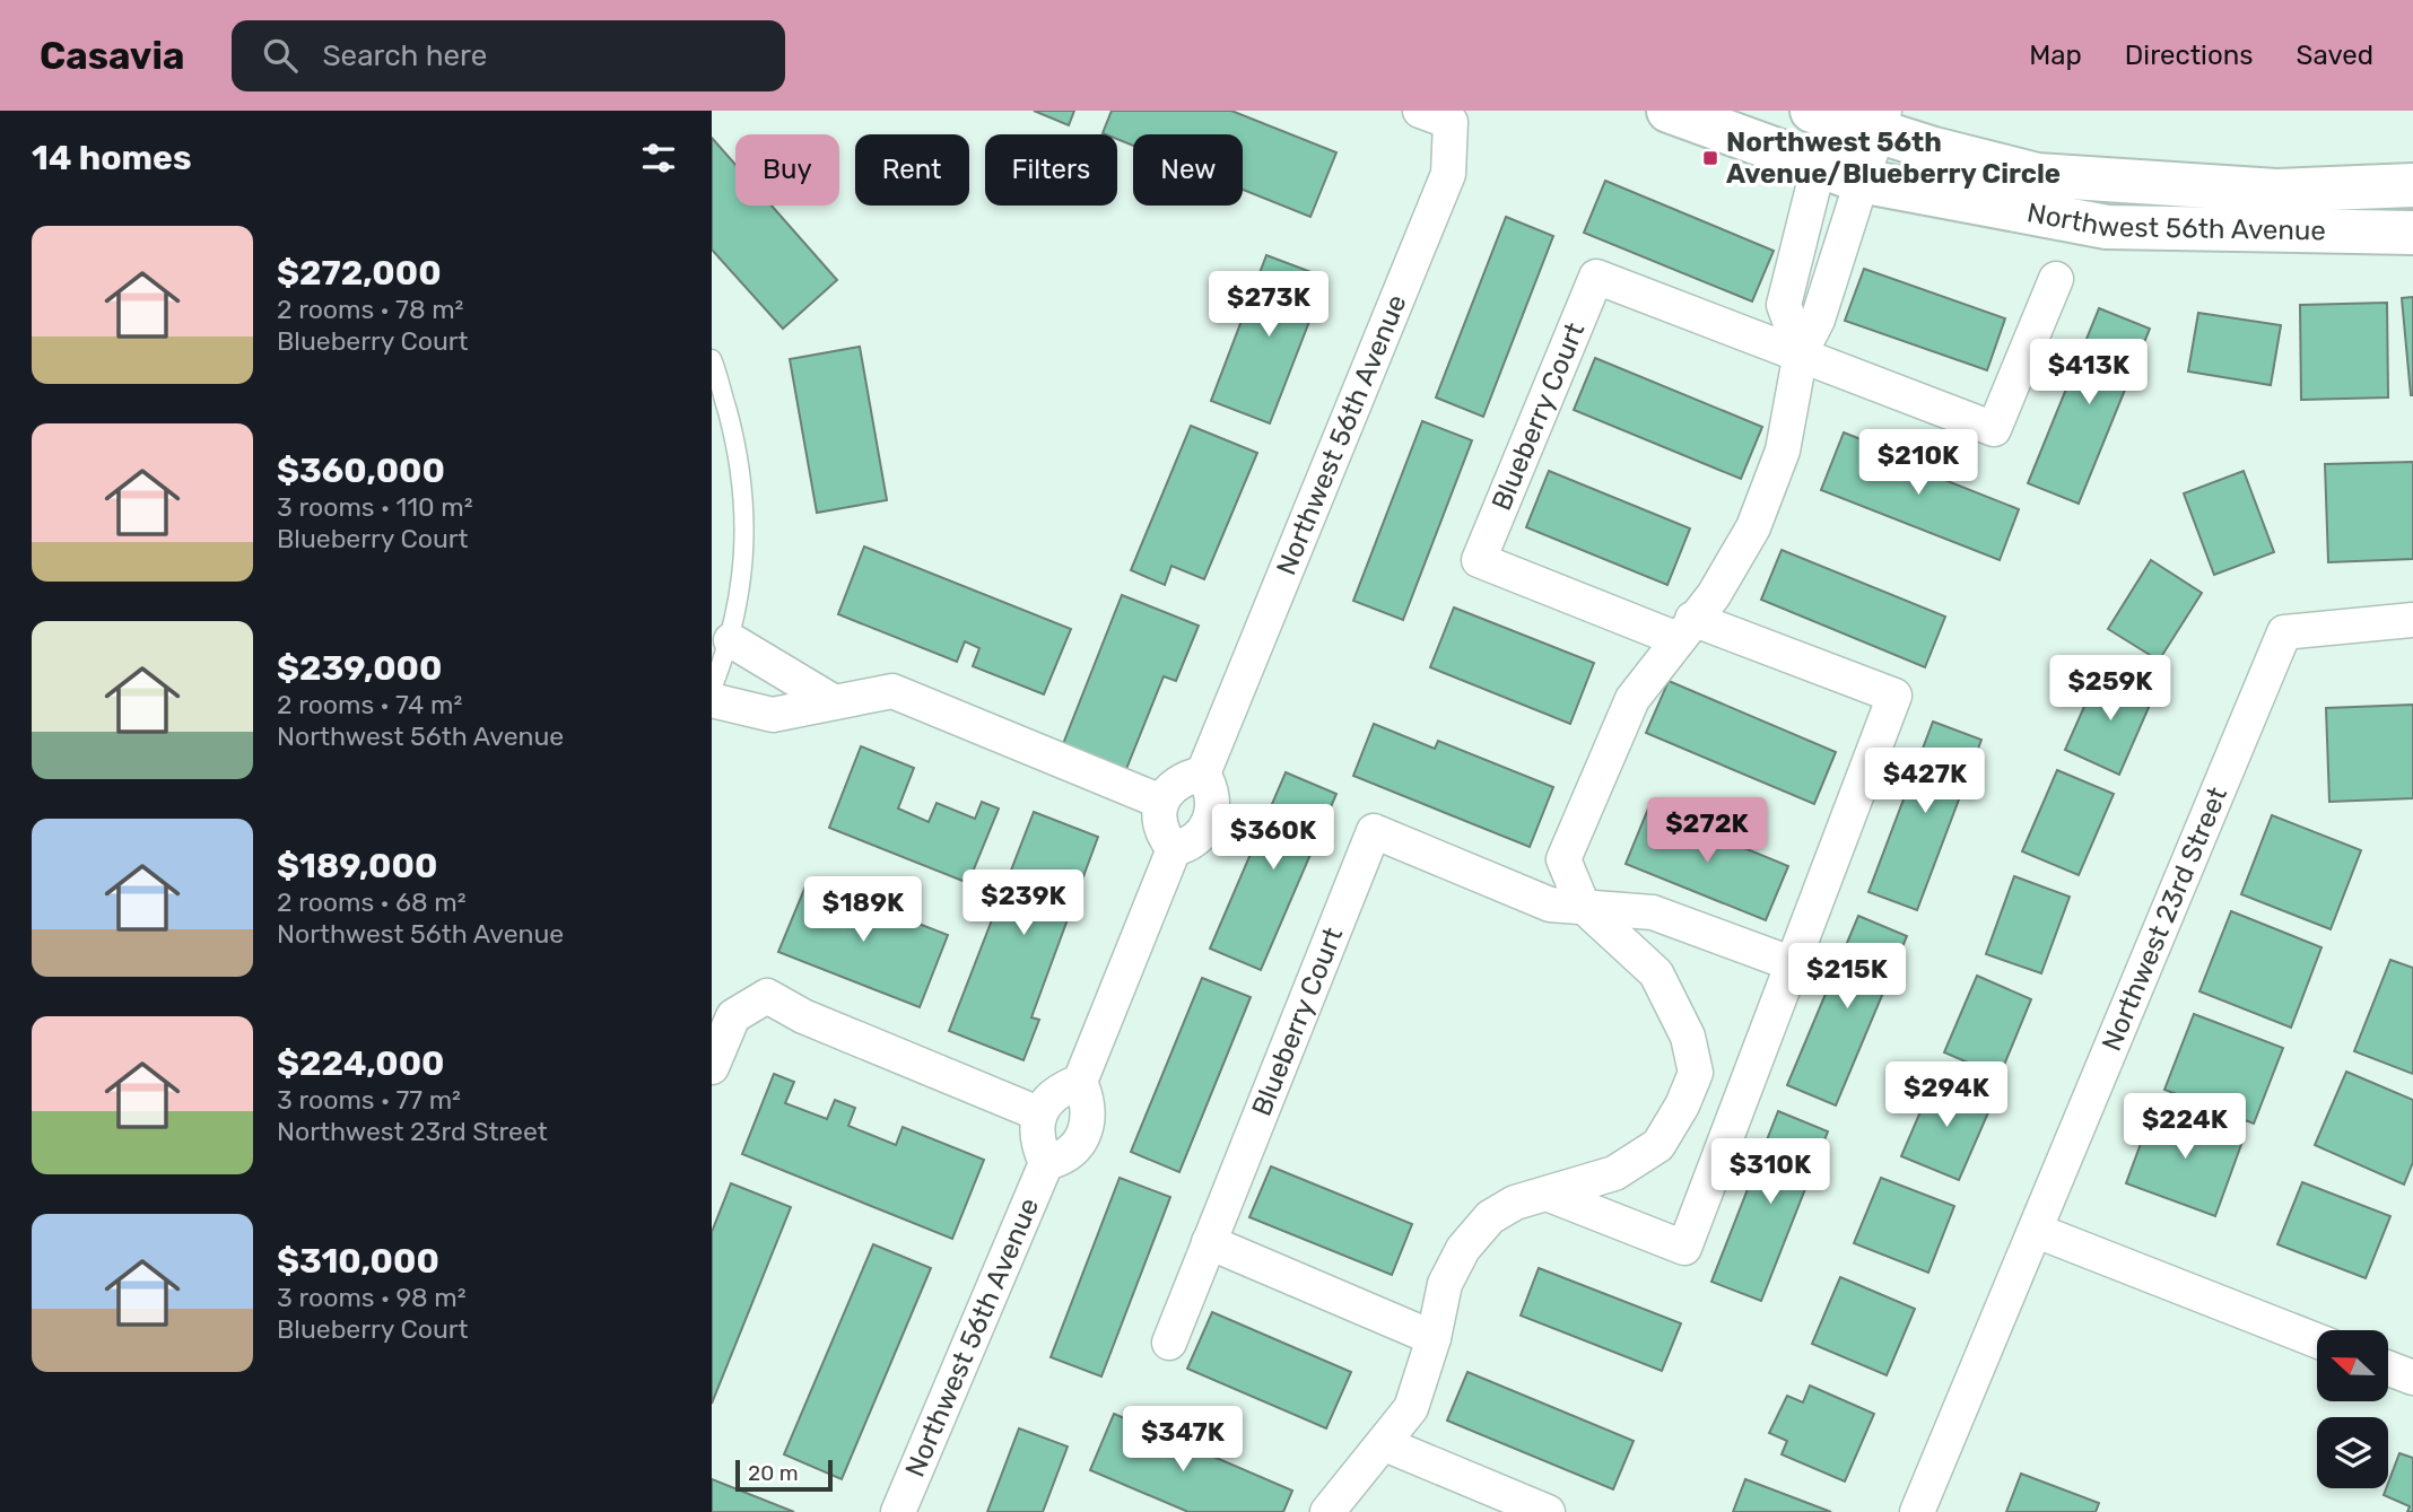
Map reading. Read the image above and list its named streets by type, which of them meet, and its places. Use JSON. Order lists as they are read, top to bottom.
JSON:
{
  "streets": {
    "street": ["Northwest 56th Avenue", "Blueberry Court", "Northwest 23rd Street"]
  },
  "places": {
    "transit": ["Northwest 56th Avenue/Blueberry Circle"]
  },
  "scale_bar": "20 m",
  "north": "left",
  "page": {
    "header": "Casavia",
    "search": "Search here",
    "nav": ["Map", "Directions", "Saved"],
    "heading": "14 homes",
    "chip": [
      "Buy",
      "Rent",
      "Filters",
      "New"
    ],
    "list": [
      {
        "name": "$272,000",
        "note": "2 rooms · 78 m² · Blueberry Court"
      },
      {
        "name": "$360,000",
        "note": "3 rooms · 110 m² · Blueberry Court"
      },
      {
        "name": "$239,000",
        "note": "2 rooms · 74 m² · Northwest 56th Avenue"
      },
      {
        "name": "$189,000",
        "note": "2 rooms · 68 m² · Northwest 56th Avenue"
      },
      {
        "name": "$224,000",
        "note": "3 rooms · 77 m² · Northwest 23rd Street"
      },
      {
        "name": "$310,000",
        "note": "3 rooms · 98 m² · Blueberry Court"
      }
    ],
    "price": [
      "$273K",
      "$413K",
      "$210K",
      "$259K",
      "$427K",
      "$272K",
      "$360K",
      "$239K",
      "$189K",
      "$215K",
      "$294K",
      "$224K",
      "$310K",
      "$347K"
    ],
    "scale": "20 m"
  }
}
